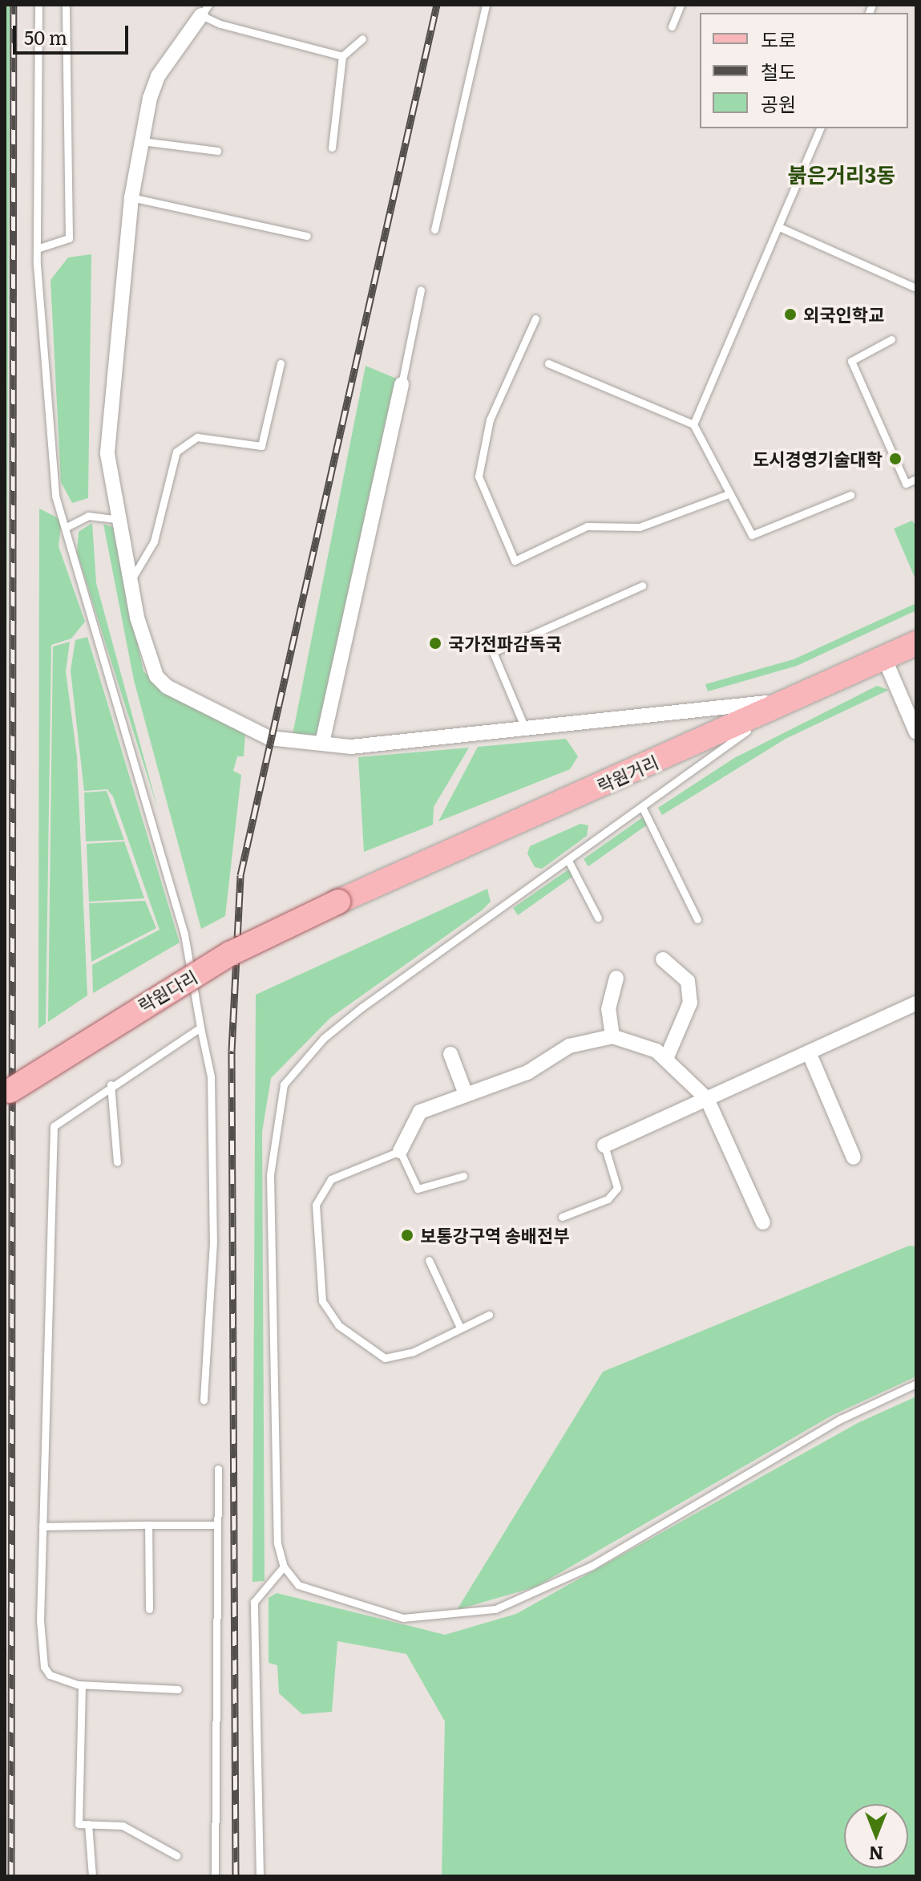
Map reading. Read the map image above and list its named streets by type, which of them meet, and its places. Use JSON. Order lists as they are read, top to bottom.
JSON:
{
  "streets": {
    "main road": ["락원거리", "락원다리"]
  },
  "crossings": [
    ["락원거리", "락원다리"]
  ],
  "districts": ["붉은거리3동"],
  "places": [
    "외국인학교",
    "도시경영기술대학",
    "국가전파감독국",
    "보통강구역 송배전부"
  ],
  "legend": ["도로", "철도", "공원"],
  "scale_bar": "50 m",
  "north": "bottom"
}
